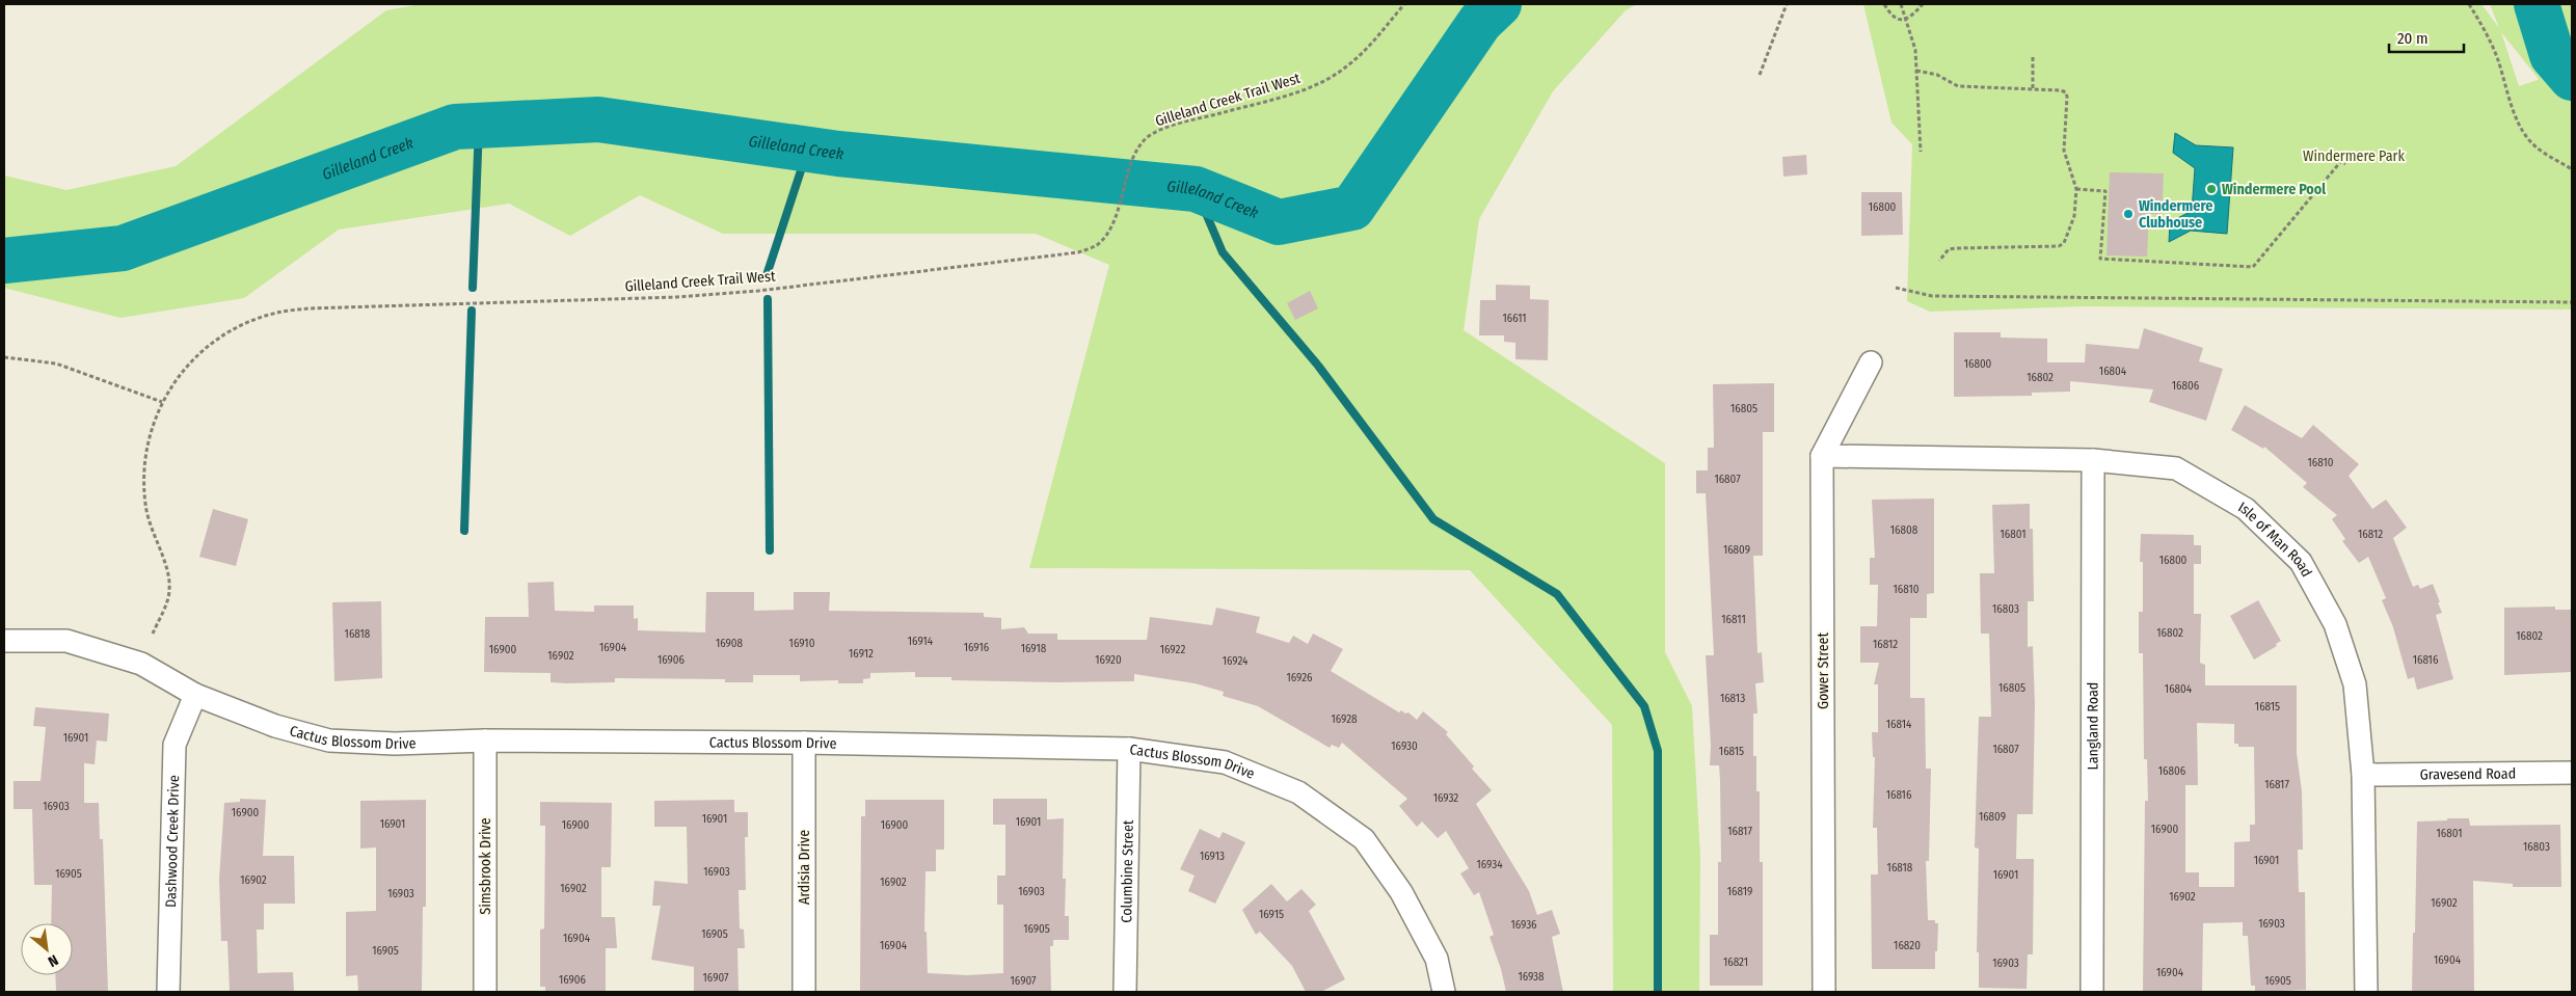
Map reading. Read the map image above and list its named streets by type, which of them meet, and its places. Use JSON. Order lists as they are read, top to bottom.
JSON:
{
  "streets": {
    "street": [
      "Isle of Man Road",
      "Gower Street",
      "Langland Road",
      "Cactus Blossom Drive",
      "Gravesend Road",
      "Dashwood Creek Drive",
      "Simsbrook Drive",
      "Ardisia Drive",
      "Columbine Street"
    ],
    "path": ["Gilleland Creek Trail West"]
  },
  "crossings": [
    ["Isle of Man Road", "Gower Street"],
    ["Isle of Man Road", "Langland Road"],
    ["Isle of Man Road", "Gravesend Road"],
    ["Cactus Blossom Drive", "Dashwood Creek Drive"],
    ["Cactus Blossom Drive", "Simsbrook Drive"],
    ["Cactus Blossom Drive", "Ardisia Drive"],
    ["Cactus Blossom Drive", "Columbine Street"]
  ],
  "water": ["Gilleland Creek"],
  "parks": ["Windermere Park"],
  "places": ["Windermere Pool", "Windermere Clubhouse"],
  "house_numbers": [
    "16800",
    "16611",
    "16800",
    "16804",
    "16802",
    "16806",
    "16805",
    "16810",
    "16807",
    "16808",
    "16801",
    "16812",
    "16809",
    "16800",
    "16810",
    "16803",
    "16811",
    "16802",
    "16818",
    "16802",
    "16914",
    "16908",
    "16910",
    "16812",
    "16904",
    "16916",
    "16918",
    "16900",
    "16922",
    "16912",
    "16902",
    "16906",
    "16920",
    "16816",
    "16924",
    "16926",
    "16805",
    "16804",
    "16813",
    "16815",
    "16928",
    "16814",
    "16901",
    "16930",
    "16807",
    "16815",
    "16806",
    "16817",
    "16816",
    "16932",
    "16903",
    "16900",
    "16809",
    "16901",
    "16901",
    "16901",
    "16900",
    "16900",
    "16900",
    "16817",
    "16801",
    "16803",
    "16913",
    "16901",
    "16934",
    "16818",
    "16903",
    "16905",
    "16901",
    "16902",
    "16902",
    "16902",
    "16903",
    "16819",
    "16903",
    "16902",
    "16902",
    "16915",
    "16903",
    "16936",
    "16905",
    "16905",
    "16904",
    "16904",
    "16820",
    "16905",
    "16904",
    "16821",
    "16903",
    "16904",
    "16938",
    "16907",
    "16906",
    "16907",
    "16905"
  ],
  "scale_bar": "20 m",
  "north": "bottom right"
}
